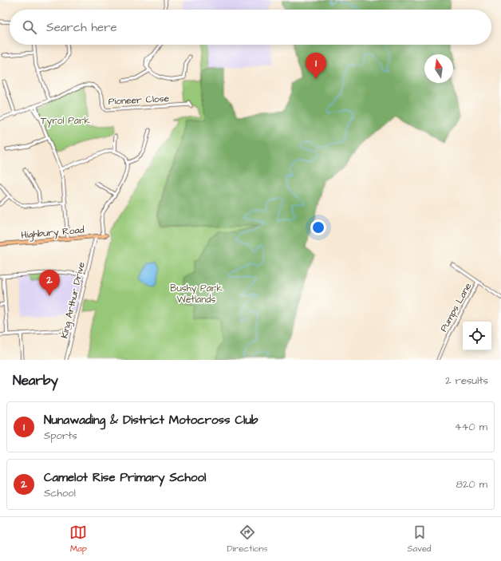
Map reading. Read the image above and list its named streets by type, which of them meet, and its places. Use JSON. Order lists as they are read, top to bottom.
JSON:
{
  "streets": {
    "main road": ["Highbury Road"],
    "street": ["Pioneer Close", "King Arthur Drive", "Pumps Lane"]
  },
  "crossings": [
    ["Highbury Road", "King Arthur Drive"]
  ],
  "parks": ["Tyrol Park", "Bushy Park Wetlands"],
  "north": "top",
  "page": {
    "search": "Search here",
    "pins": ["1", "2"],
    "heading": ["Nearby", "2 results"],
    "list": [
      {
        "mark": "1",
        "name": "Nunawading & District Motocross Club",
        "note": "Sports",
        "value": "440 m"
      },
      {
        "mark": "2",
        "name": "Camelot Rise Primary School",
        "note": "School",
        "value": "820 m"
      }
    ],
    "nav": ["Map", "Directions", "Saved"]
  }
}
